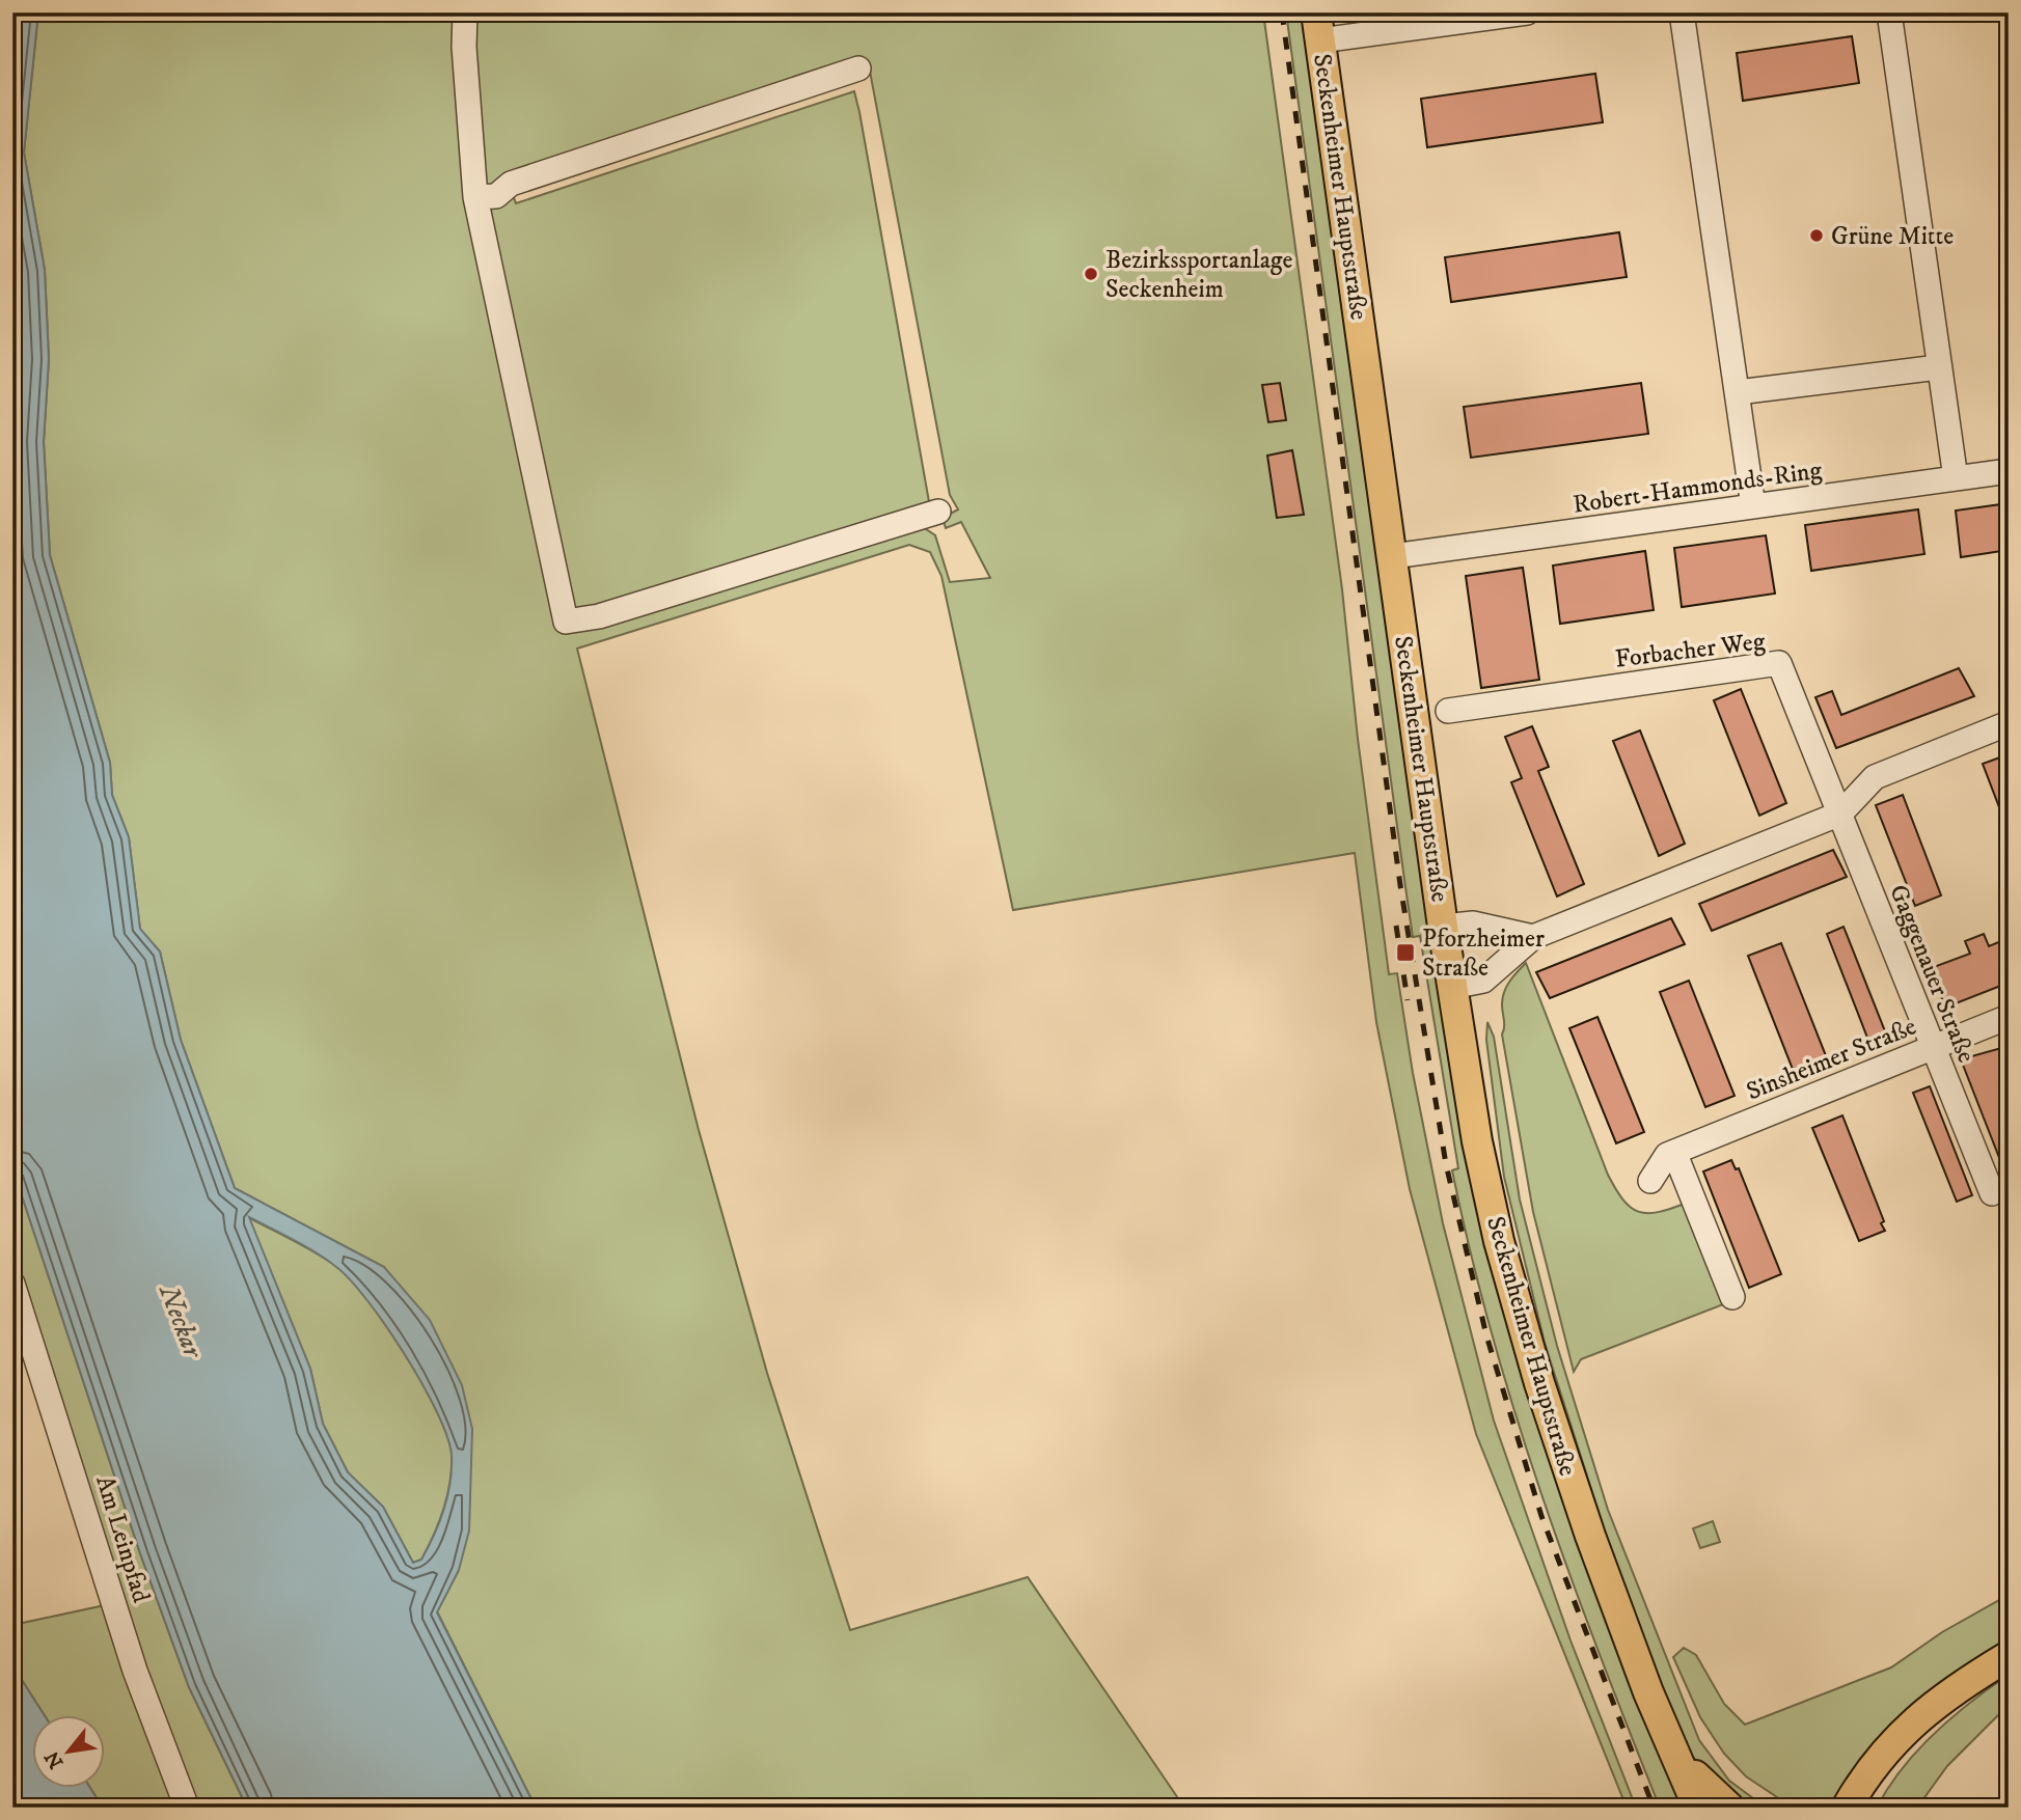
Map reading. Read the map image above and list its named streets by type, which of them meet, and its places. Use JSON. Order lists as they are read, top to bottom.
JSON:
{
  "streets": {
    "main road": ["Seckenheimer Hauptstraße"],
    "street": [
      "Robert-Hammonds-Ring",
      "Forbacher Weg",
      "Gaggenauer Straße",
      "Sinsheimer Straße",
      "Am Leinpfad"
    ]
  },
  "crossings": [
    ["Seckenheimer Hauptstraße", "Robert-Hammonds-Ring"],
    ["Forbacher Weg", "Gaggenauer Straße"],
    ["Gaggenauer Straße", "Sinsheimer Straße"]
  ],
  "water": ["Neckar"],
  "places": {
    "other": ["Grüne Mitte", "Bezirkssportanlage Seckenheim"],
    "transit": ["Pforzheimer Straße"]
  },
  "north": "bottom left"
}
